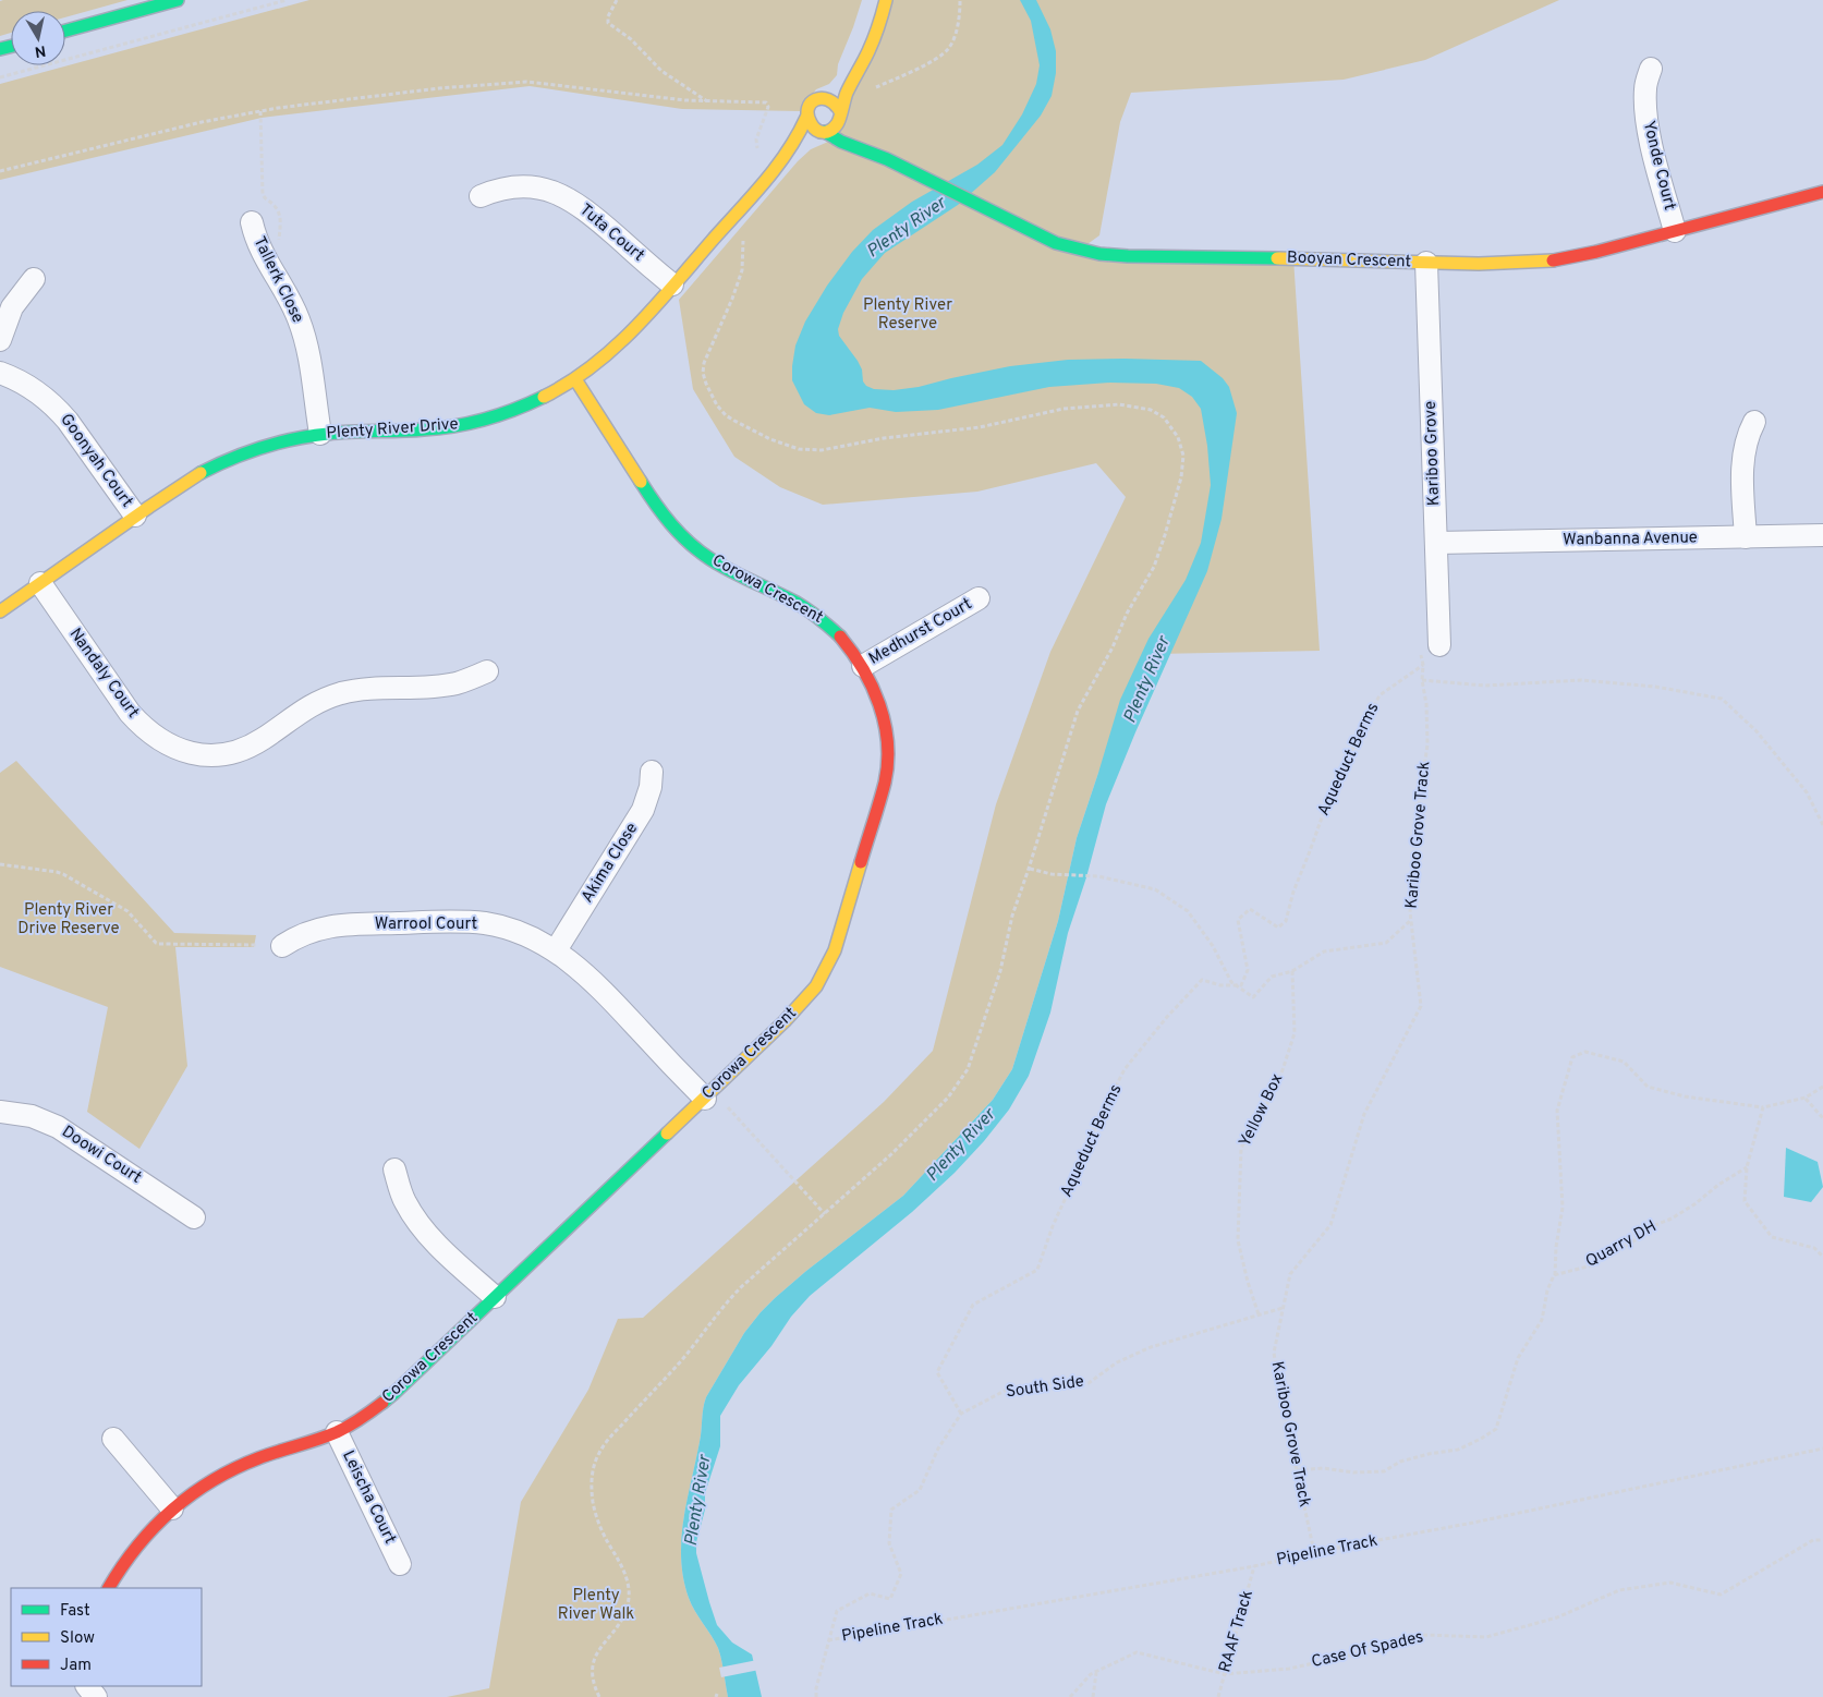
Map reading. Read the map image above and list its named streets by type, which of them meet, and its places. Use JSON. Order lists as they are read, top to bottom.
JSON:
{
  "streets": {
    "main road": ["Booyan Crescent", "Plenty River Drive", "Corowa Crescent"],
    "street": [
      "Yonde Court",
      "Tuta Court",
      "Tallerk Close",
      "Kariboo Grove",
      "Goonyah Court",
      "Wanbanna Avenue",
      "Medhurst Court",
      "Nandaly Court",
      "Akima Close",
      "Warrool Court",
      "Doowi Court",
      "Leischa Court"
    ],
    "path": [
      "Aqueduct Berms",
      "Kariboo Grove Track",
      "Yellow Box",
      "Quarry DH",
      "South Side",
      "Pipeline Track",
      "RAAF Track",
      "Case Of Spades"
    ]
  },
  "crossings": [
    ["Yonde Court", "Booyan Crescent"],
    ["Tuta Court", "Plenty River Drive"],
    ["Booyan Crescent", "Plenty River Drive"],
    ["Booyan Crescent", "Kariboo Grove"],
    ["Tallerk Close", "Plenty River Drive"],
    ["Plenty River Drive", "Goonyah Court"],
    ["Plenty River Drive", "Corowa Crescent"],
    ["Plenty River Drive", "Nandaly Court"],
    ["Kariboo Grove", "Wanbanna Avenue"],
    ["Kariboo Grove", "Kariboo Grove Track"],
    ["Corowa Crescent", "Medhurst Court"],
    ["Corowa Crescent", "Warrool Court"],
    ["Corowa Crescent", "Leischa Court"],
    ["Aqueduct Berms", "Kariboo Grove Track"],
    ["Aqueduct Berms", "South Side"],
    ["Kariboo Grove Track", "South Side"],
    ["Kariboo Grove Track", "Pipeline Track"],
    ["Akima Close", "Warrool Court"],
    ["Yellow Box", "South Side"],
    ["South Side", "Pipeline Track"],
    ["Pipeline Track", "RAAF Track"],
    ["RAAF Track", "Case Of Spades"]
  ],
  "water": ["Plenty River"],
  "parks": ["Plenty River Reserve", "Plenty River Drive Reserve", "Plenty River Walk"],
  "legend": ["Fast", "Slow", "Jam"],
  "north": "bottom"
}
